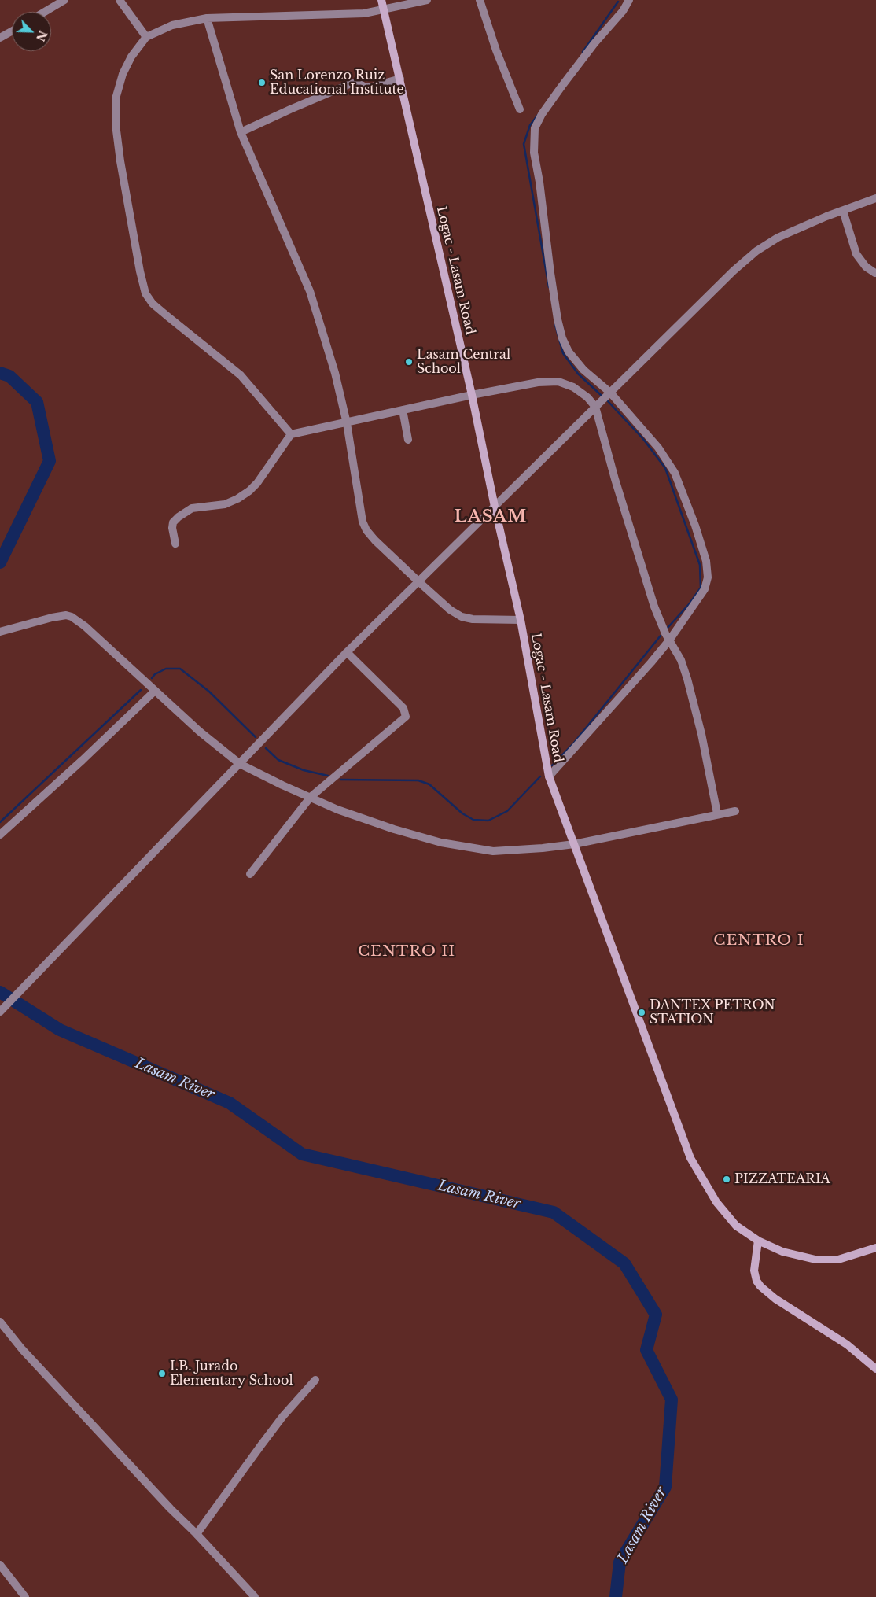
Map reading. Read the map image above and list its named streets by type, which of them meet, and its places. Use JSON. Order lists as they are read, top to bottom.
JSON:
{
  "streets": {
    "main road": ["Logac - Lasam Road"]
  },
  "districts": ["LASAM", "CENTRO I", "CENTRO II"],
  "water": ["Lasam River"],
  "places": [
    "San Lorenzo Ruiz Educational Institute",
    "Lasam Central School",
    "DANTEX PETRON STATION",
    "PIZZATEARIA",
    "I.B. Jurado Elementary School"
  ],
  "north": "bottom right"
}
